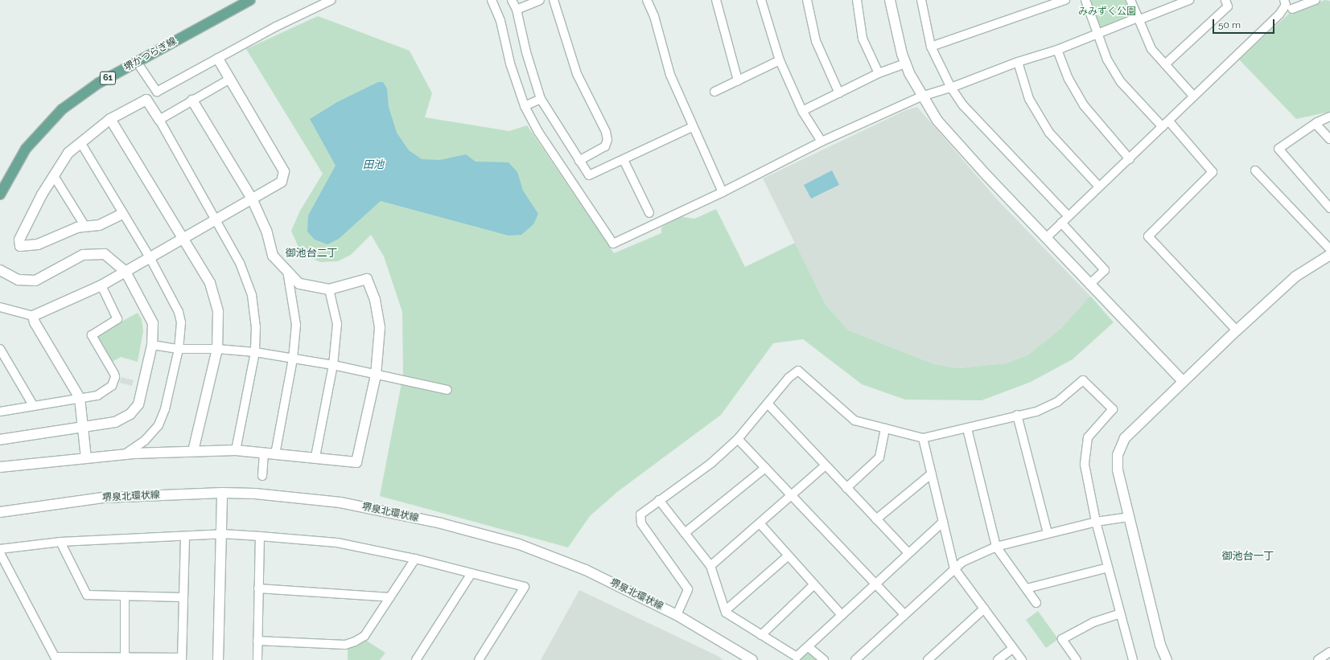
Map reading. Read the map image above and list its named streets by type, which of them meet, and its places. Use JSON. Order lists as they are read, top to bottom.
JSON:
{
  "streets": {
    "main road": ["堺かつらぎ線", "61"],
    "street": ["堺泉北環状線"]
  },
  "districts": ["御池台二丁", "御池台一丁"],
  "water": ["田池"],
  "parks": ["みみずく公園"],
  "scale_bar": "50 m"
}
